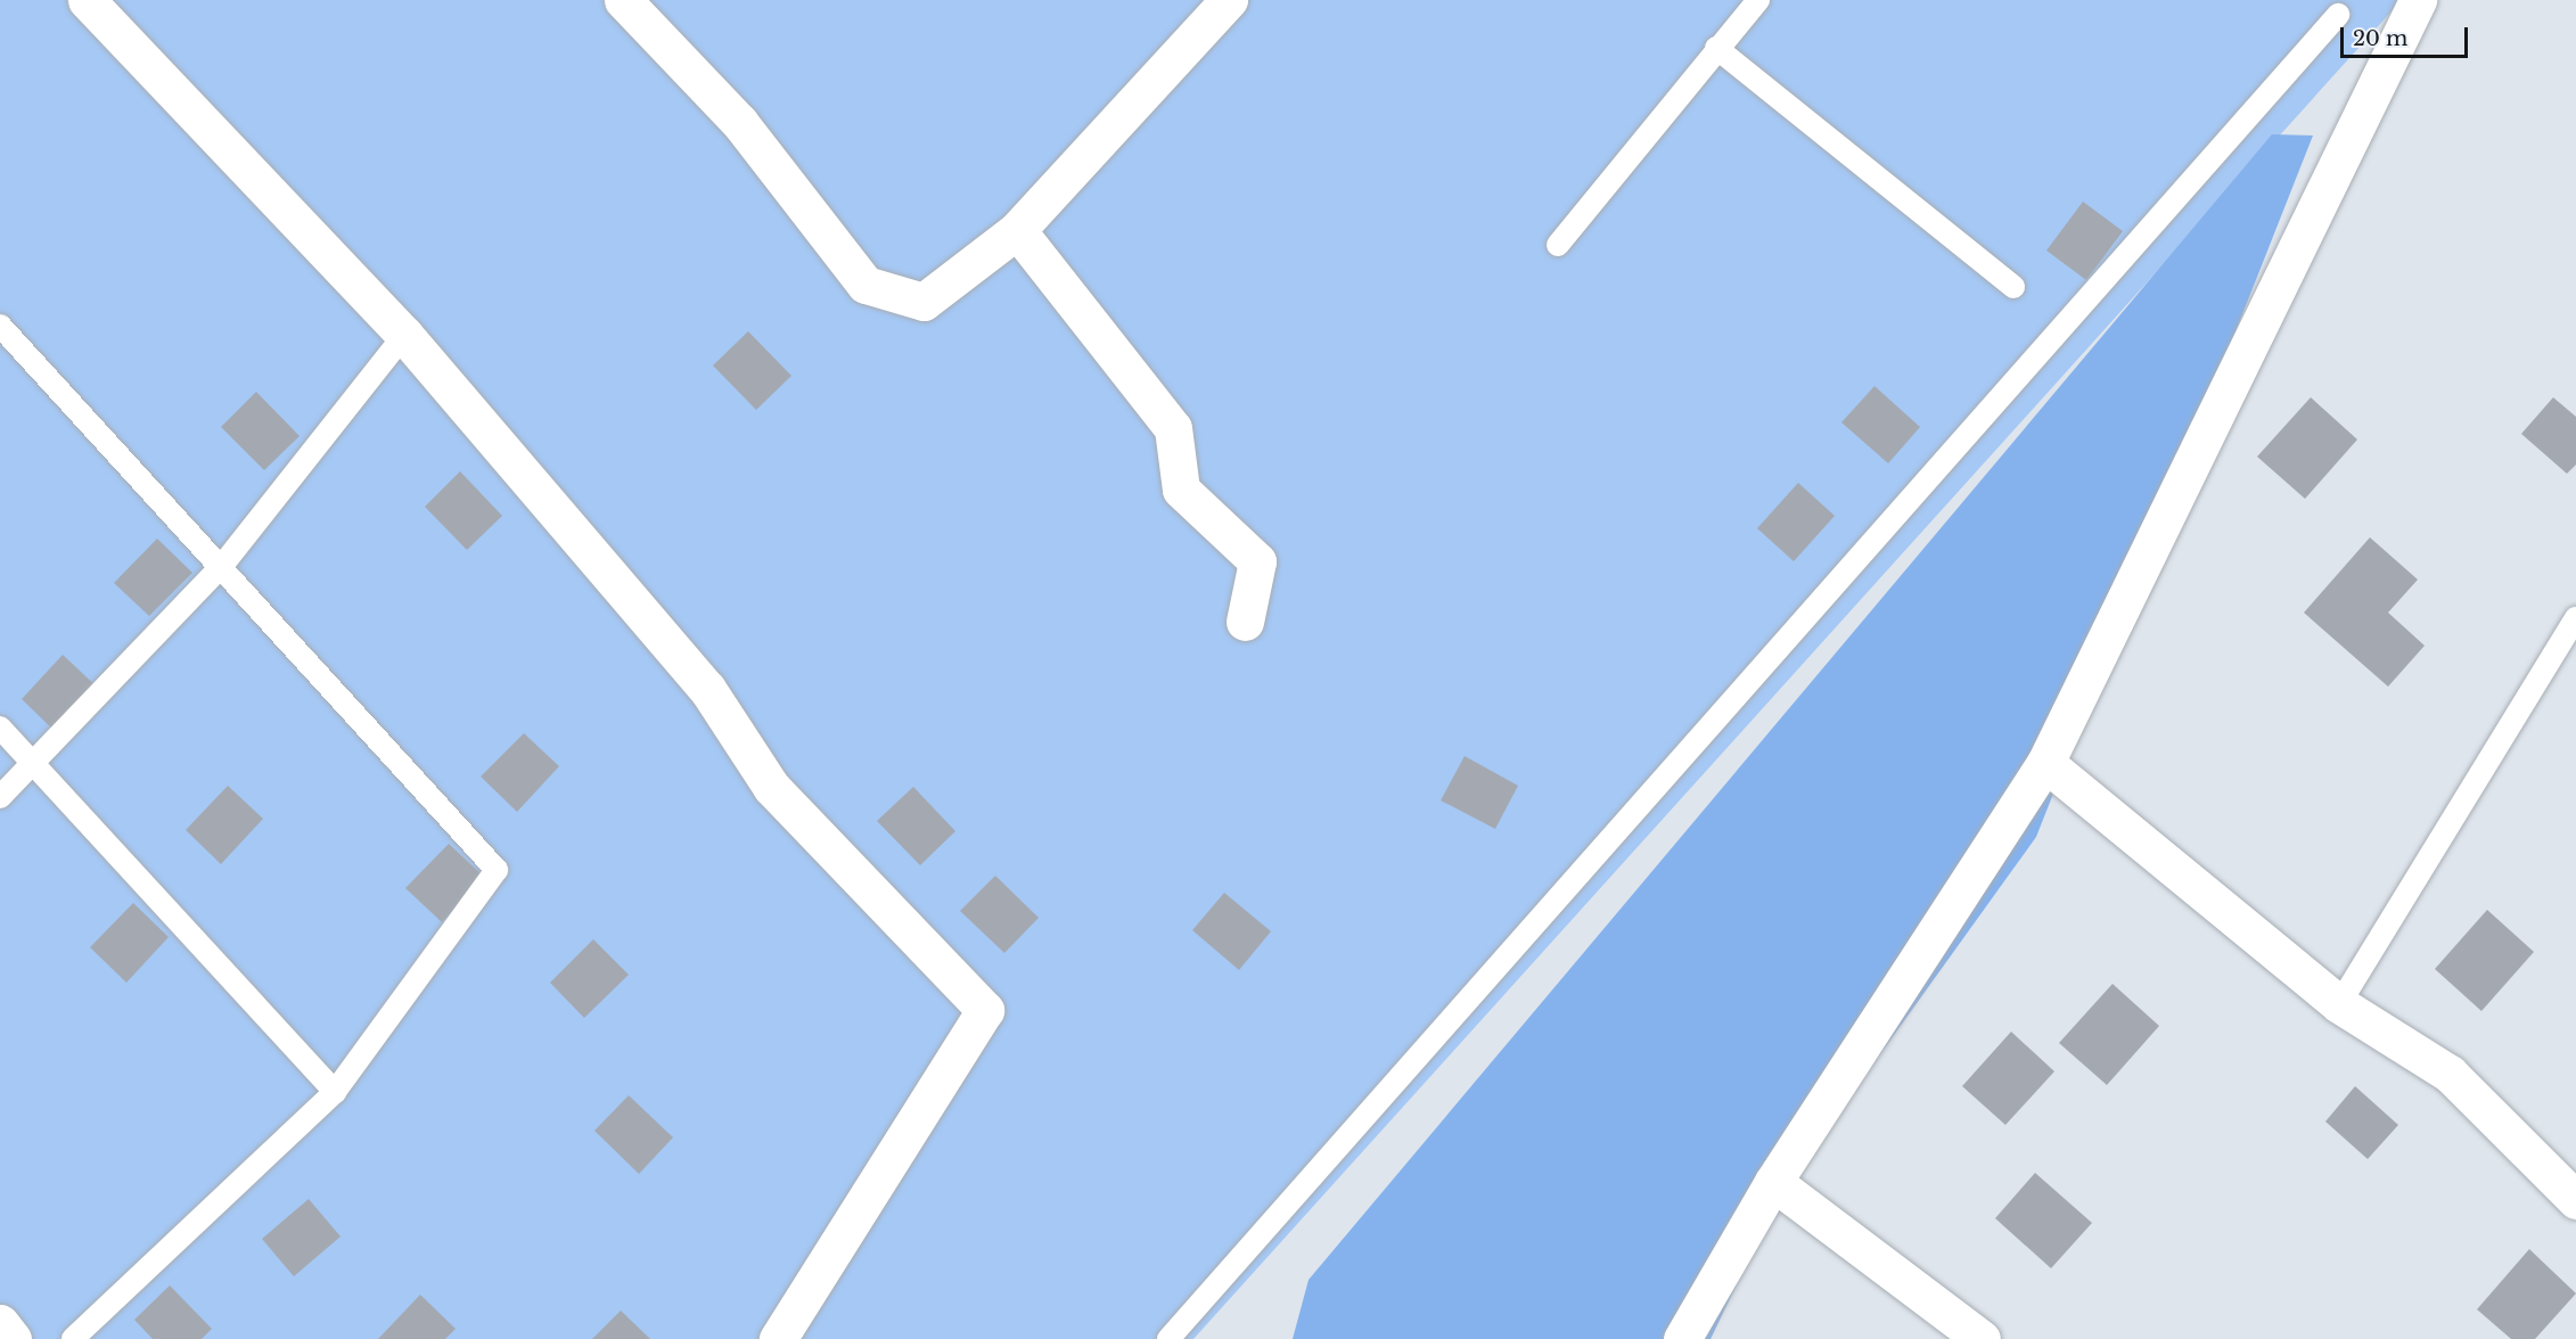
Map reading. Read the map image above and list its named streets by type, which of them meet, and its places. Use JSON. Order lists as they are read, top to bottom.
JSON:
{
  "scale_bar": "20 m"
}
